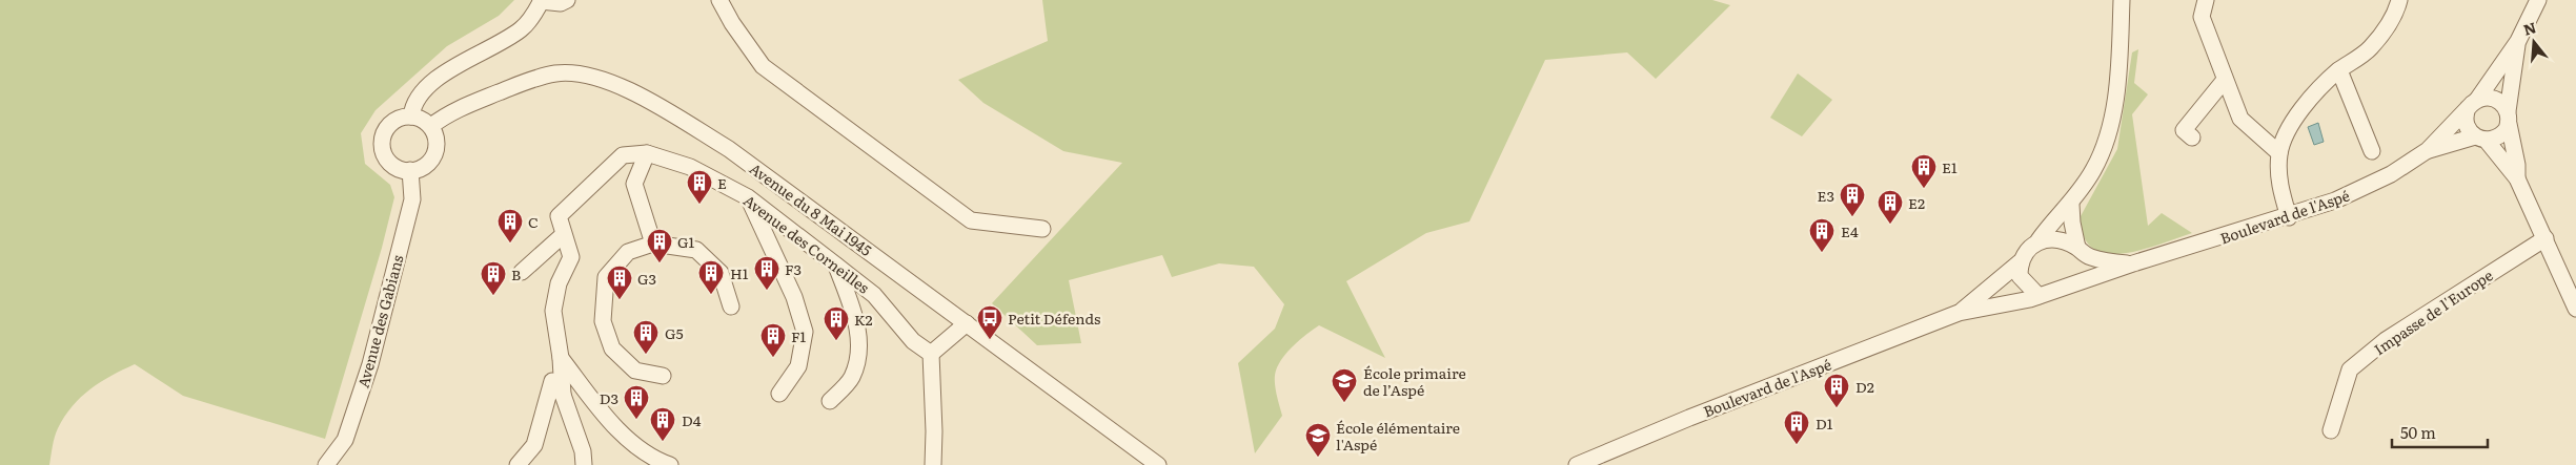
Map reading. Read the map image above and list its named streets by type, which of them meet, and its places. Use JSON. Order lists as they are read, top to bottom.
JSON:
{
  "streets": {
    "street": [
      "Avenue du 8 Mai 1945",
      "Boulevard de l'Aspé",
      "Avenue des Corneilles",
      "Impasse de l'Europe",
      "Avenue des Gabians"
    ]
  },
  "crossings": [
    ["Avenue du 8 Mai 1945", "Avenue des Gabians"]
  ],
  "places": {
    "building": [
      "E1",
      "E",
      "E3",
      "E2",
      "C",
      "E4",
      "G1",
      "F3",
      "H1",
      "B",
      "G3",
      "K2",
      "G5",
      "F1",
      "D2",
      "D3",
      "D4",
      "D1"
    ],
    "bus stop": ["Petit Défends"],
    "school or university": ["École primaire de l’Aspé", "École élémentaire l'Aspé"]
  },
  "scale_bar": "50 m",
  "north": "top"
}
